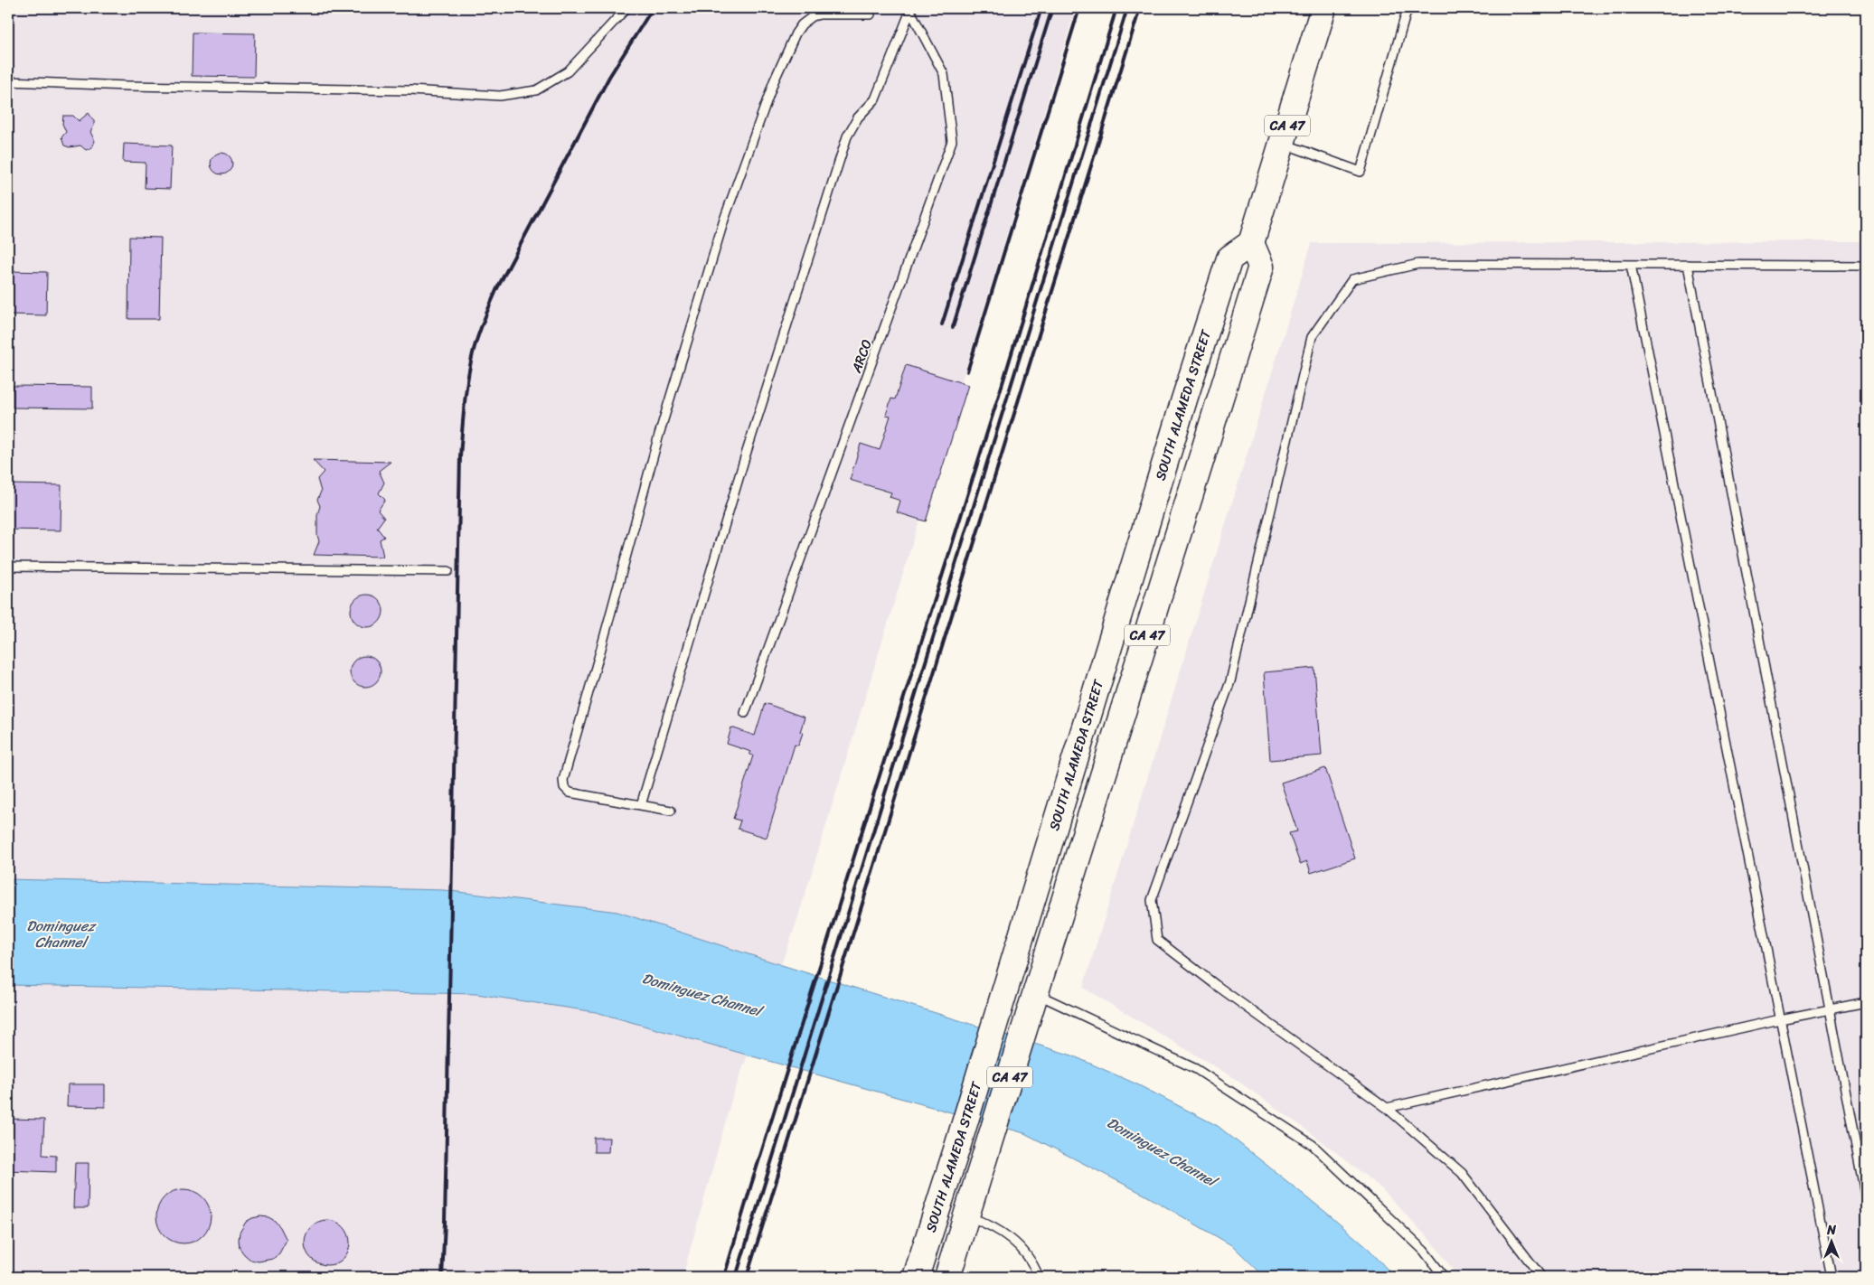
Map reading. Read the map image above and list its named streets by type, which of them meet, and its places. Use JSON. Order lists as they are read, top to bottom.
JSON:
{
  "streets": {
    "main road": ["CA 47", "SOUTH ALAMEDA STREET"],
    "lane": ["ARCO"]
  },
  "crossings": [
    ["CA 47", "SOUTH ALAMEDA STREET"]
  ],
  "water": ["Dominguez Channel"],
  "north": "top"
}
